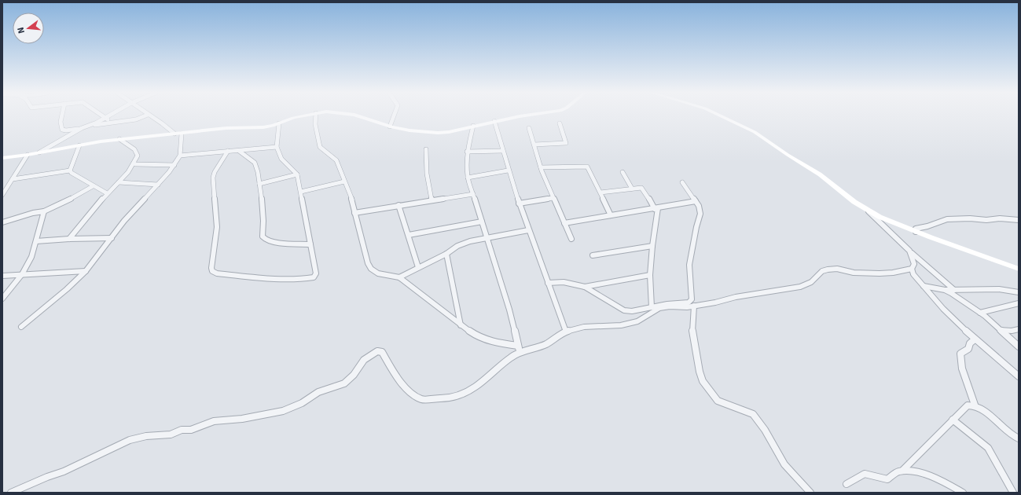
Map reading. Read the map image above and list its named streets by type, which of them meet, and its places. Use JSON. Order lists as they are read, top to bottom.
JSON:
{
  "north": "left"
}
